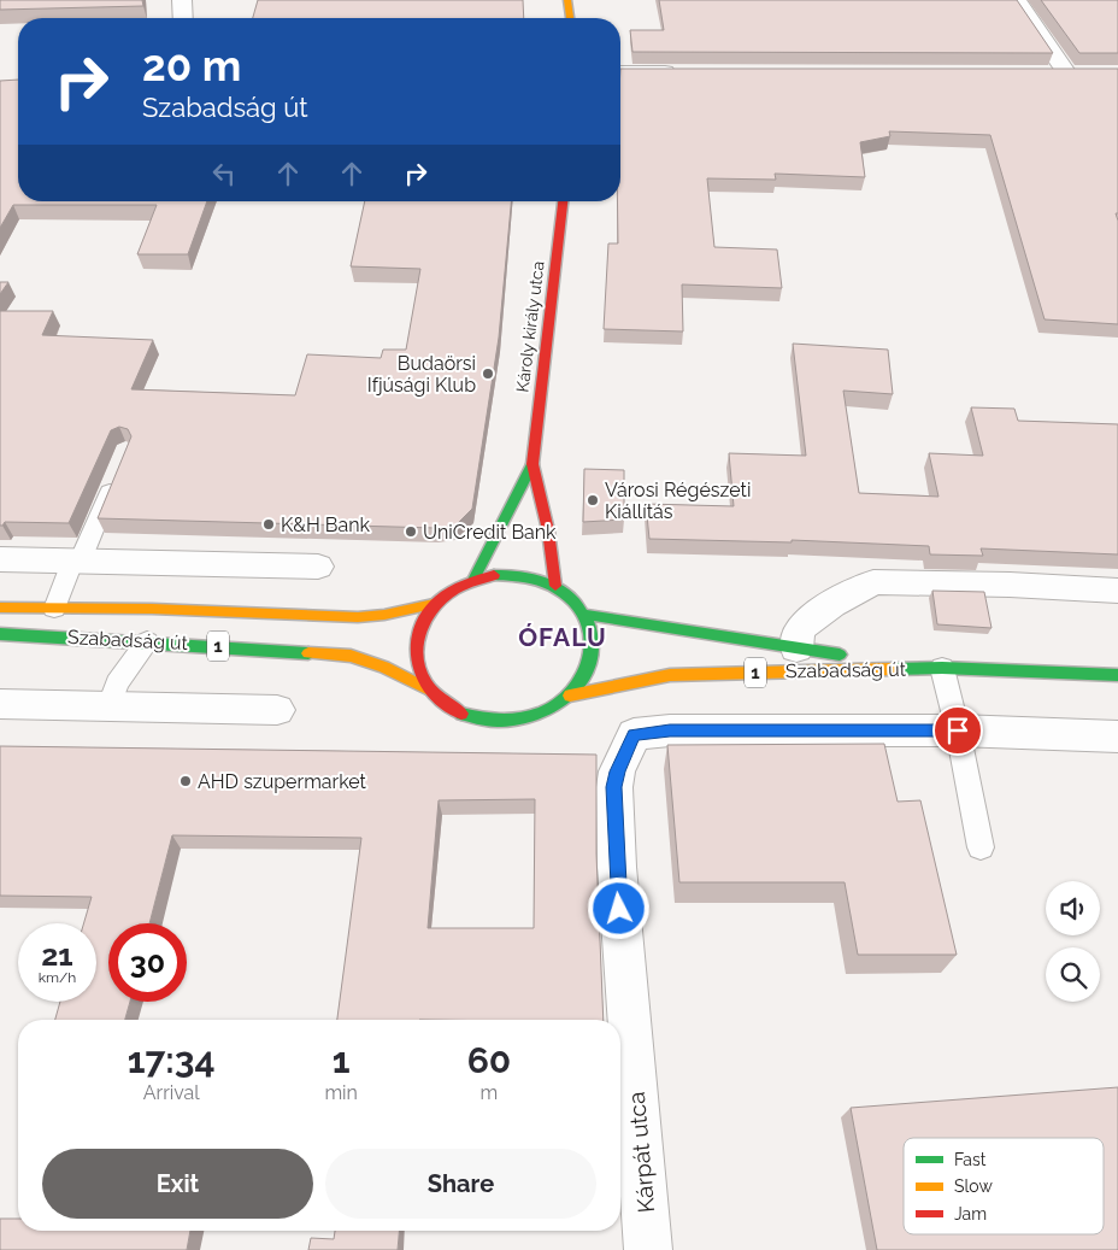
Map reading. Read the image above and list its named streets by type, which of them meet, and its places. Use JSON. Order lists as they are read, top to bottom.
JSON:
{
  "streets": {
    "main road": ["Károly király utca", "Szabadság út", "1"],
    "street": ["Kárpát utca"]
  },
  "crossings": [
    ["Károly király utca", "Szabadság út"],
    ["Károly király utca", "1"],
    ["Szabadság út", "1"]
  ],
  "districts": ["ÓFALU"],
  "places": [
    "Budaörsi Ifjúsági Klub",
    "Városi Régészeti Kiállítás",
    "K&H Bank",
    "UniCredit Bank",
    "AHD szupermarket"
  ],
  "legend": ["Fast", "Slow", "Jam"],
  "page": {
    "turn": ["20 m", "Szabadság út"],
    "speed": "21 km/h",
    "limit": "30",
    "eta": [
      "17:34",
      "Arrival",
      "1",
      "min",
      "60",
      "m"
    ],
    "buttons": ["Exit", "Share"]
  }
}
